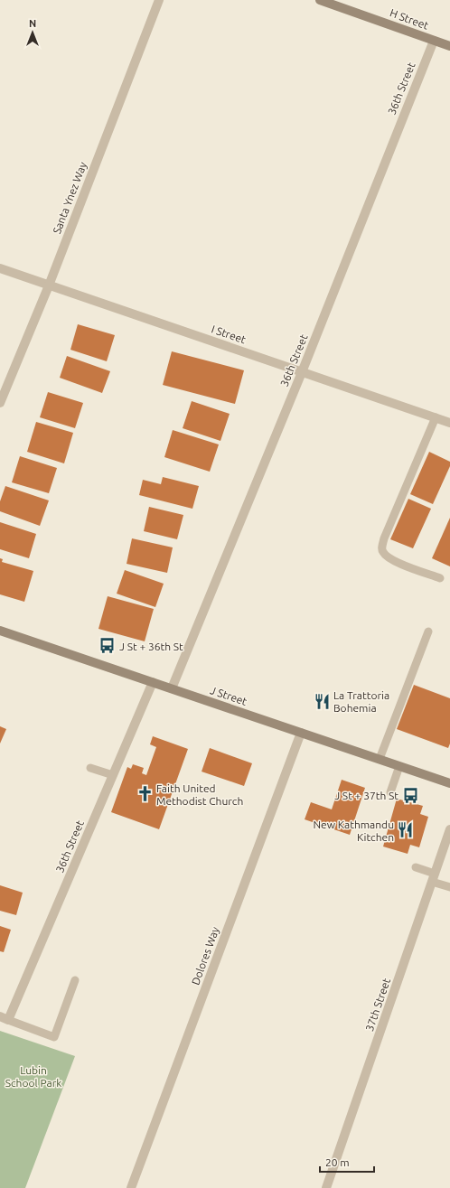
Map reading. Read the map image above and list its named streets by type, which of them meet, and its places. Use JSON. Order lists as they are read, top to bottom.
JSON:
{
  "streets": {
    "main road": ["H Street", "J Street"],
    "street": [
      "36th Street",
      "Santa Ynez Way",
      "I Street",
      "Dolores Way",
      "37th Street"
    ]
  },
  "crossings": [
    ["H Street", "36th Street"],
    ["36th Street", "I Street"],
    ["36th Street", "J Street"],
    ["Santa Ynez Way", "I Street"],
    ["J Street", "Dolores Way"]
  ],
  "parks": ["Lubin School Park"],
  "places": {
    "bus stop": ["J St + 36th St", "J St + 37th St"],
    "restaurant": ["La Trattoria Bohemia", "New Kathmandu Kitchen"],
    "church": ["Faith United Methodist Church"]
  },
  "scale_bar": "20 m",
  "north": "top"
}
